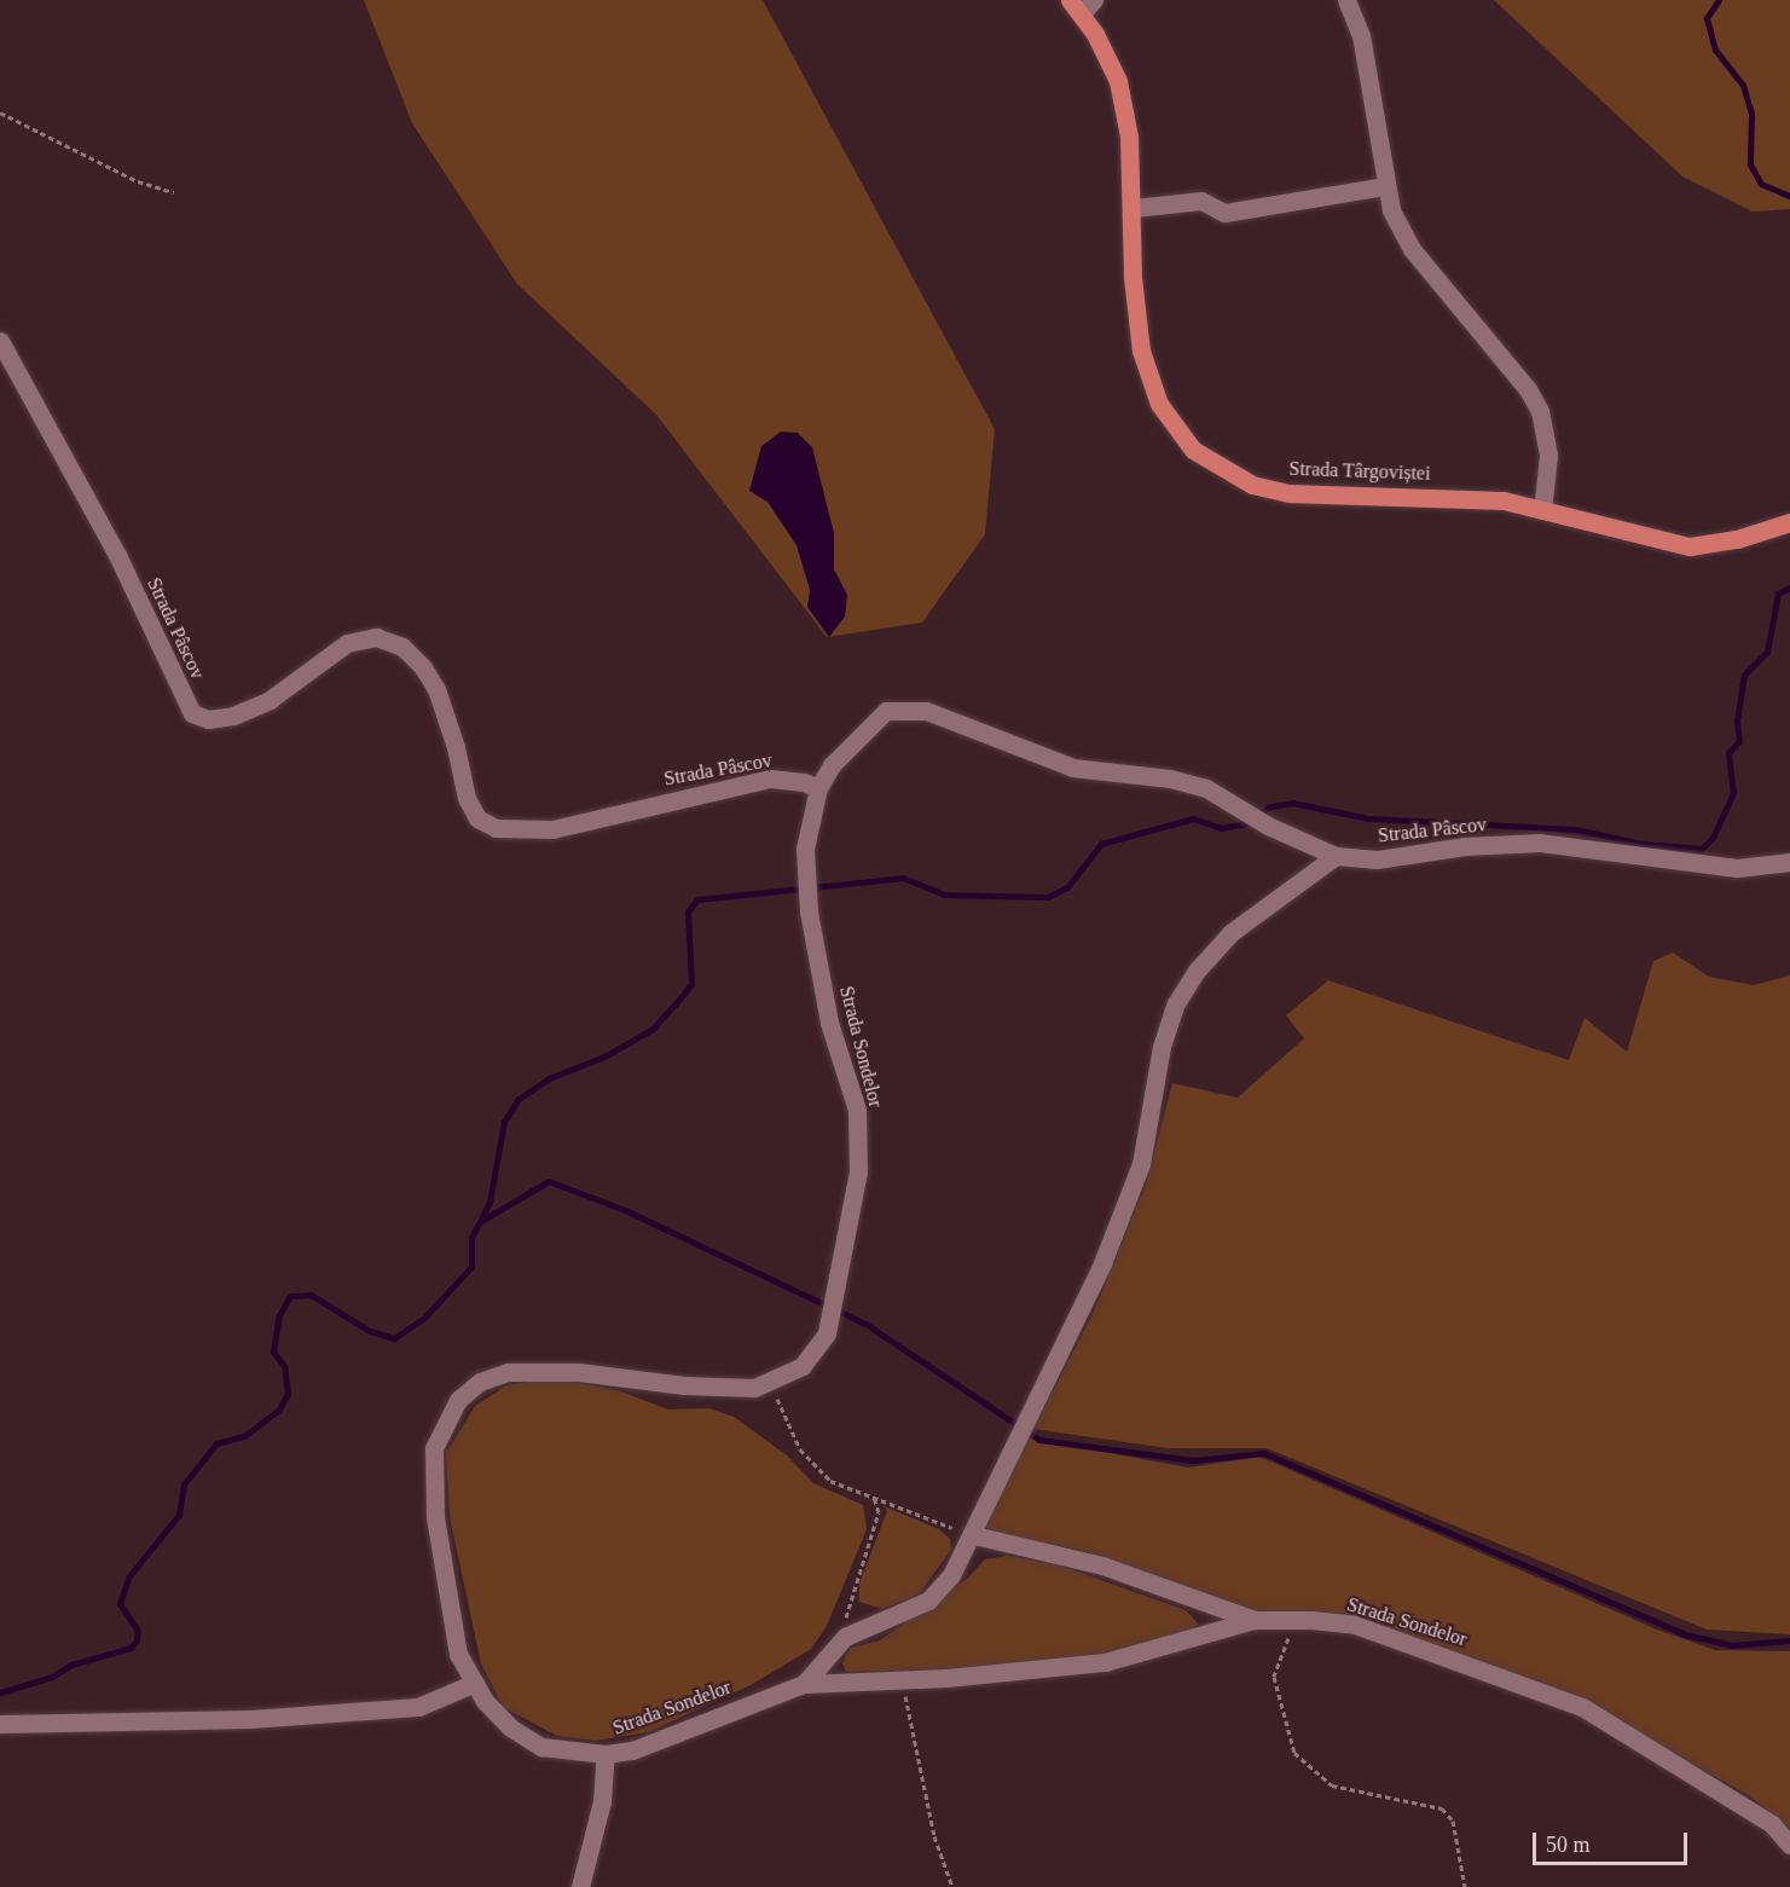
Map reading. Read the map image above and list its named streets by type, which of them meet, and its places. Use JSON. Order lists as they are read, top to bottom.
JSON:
{
  "streets": {
    "main road": ["Strada Târgoviștei"],
    "street": ["Strada Pâscov", "Strada Sondelor"]
  },
  "crossings": [
    ["Strada Pâscov", "Strada Sondelor"]
  ],
  "scale_bar": "50 m"
}
